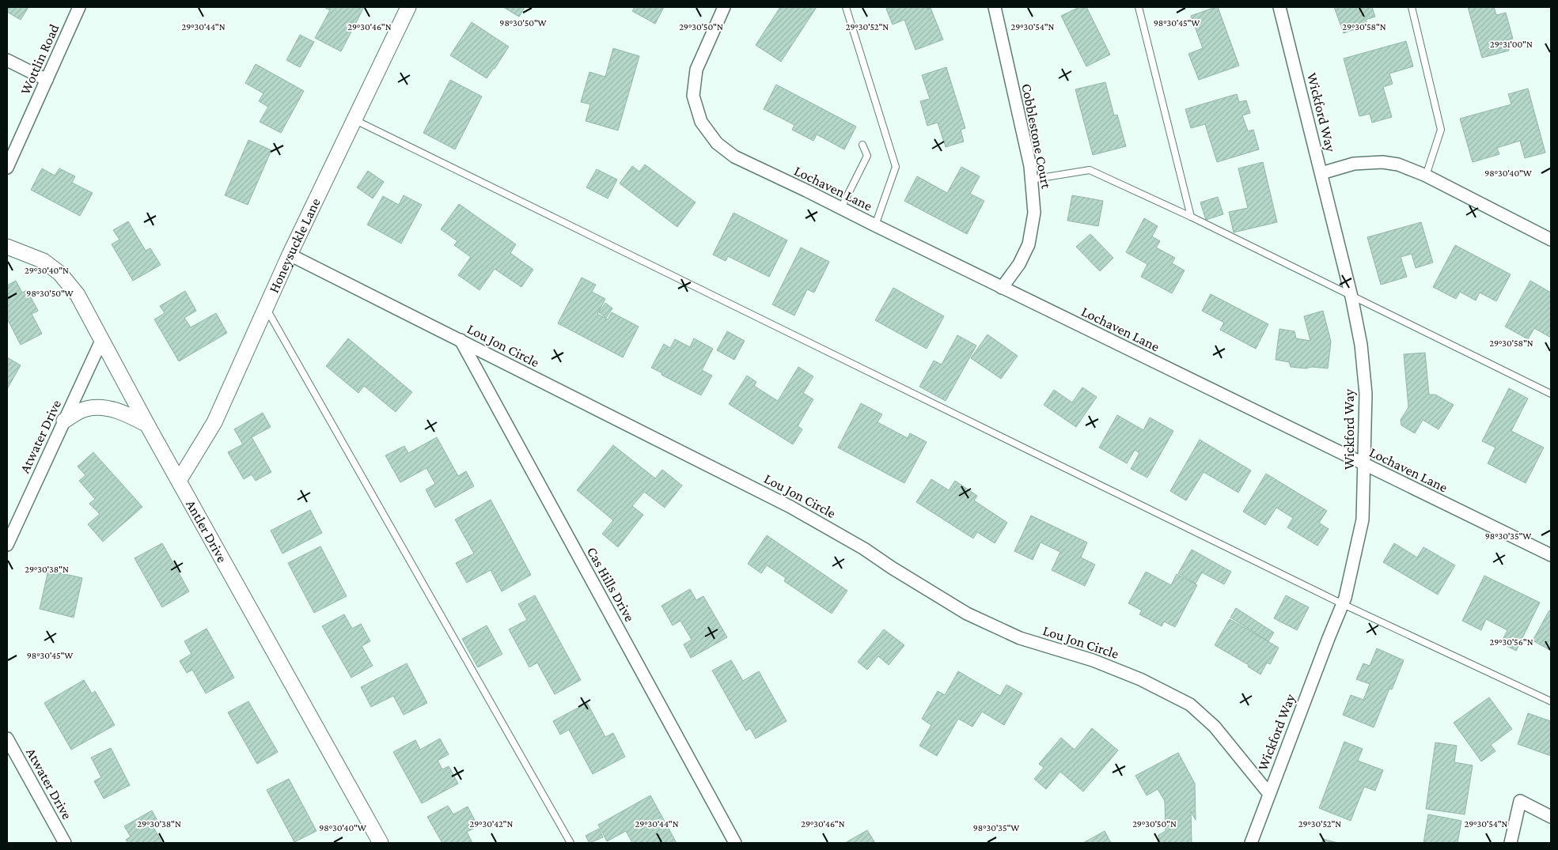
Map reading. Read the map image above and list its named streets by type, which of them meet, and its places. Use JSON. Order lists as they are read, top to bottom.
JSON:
{
  "streets": {
    "street": [
      "Wottlin Road",
      "Wickford Way",
      "Cobblestone Court",
      "Lochaven Lane",
      "Honeysuckle Lane",
      "Lou Jon Circle",
      "Atwater Drive",
      "Antler Drive",
      "Cas Hills Drive"
    ]
  },
  "crossings": [
    ["Wickford Way", "Lochaven Lane"],
    ["Wickford Way", "Lou Jon Circle"],
    ["Cobblestone Court", "Lochaven Lane"],
    ["Honeysuckle Lane", "Lou Jon Circle"],
    ["Honeysuckle Lane", "Antler Drive"],
    ["Lou Jon Circle", "Cas Hills Drive"],
    ["Atwater Drive", "Antler Drive"]
  ],
  "coordinates": [
    "98°30'50\"W",
    "98°30'45\"W",
    "29°30'44\"N",
    "29°30'46\"N",
    "29°30'50\"N",
    "29°30'52\"N",
    "29°30'54\"N",
    "29°30'58\"N",
    "29°31'00\"N",
    "98°30'40\"W",
    "29°30'40\"N",
    "98°30'35\"W",
    "29°30'38\"N",
    "29°30'56\"N",
    "29°30'42\"N"
  ]
}
